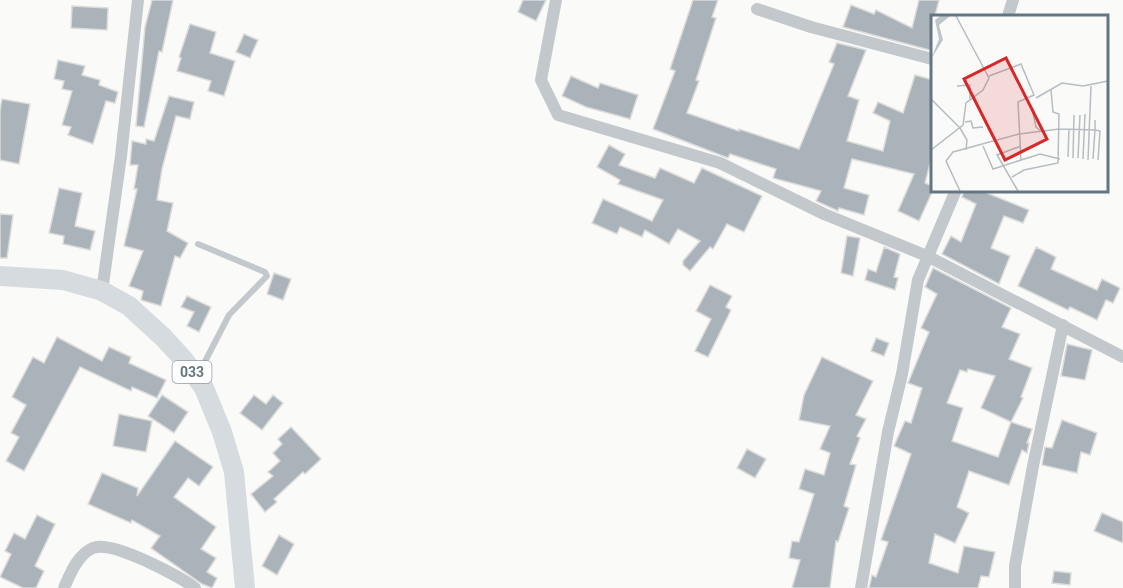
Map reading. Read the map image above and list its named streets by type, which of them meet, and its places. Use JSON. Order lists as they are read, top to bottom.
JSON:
{
  "streets": {
    "main road": ["033"]
  }
}
